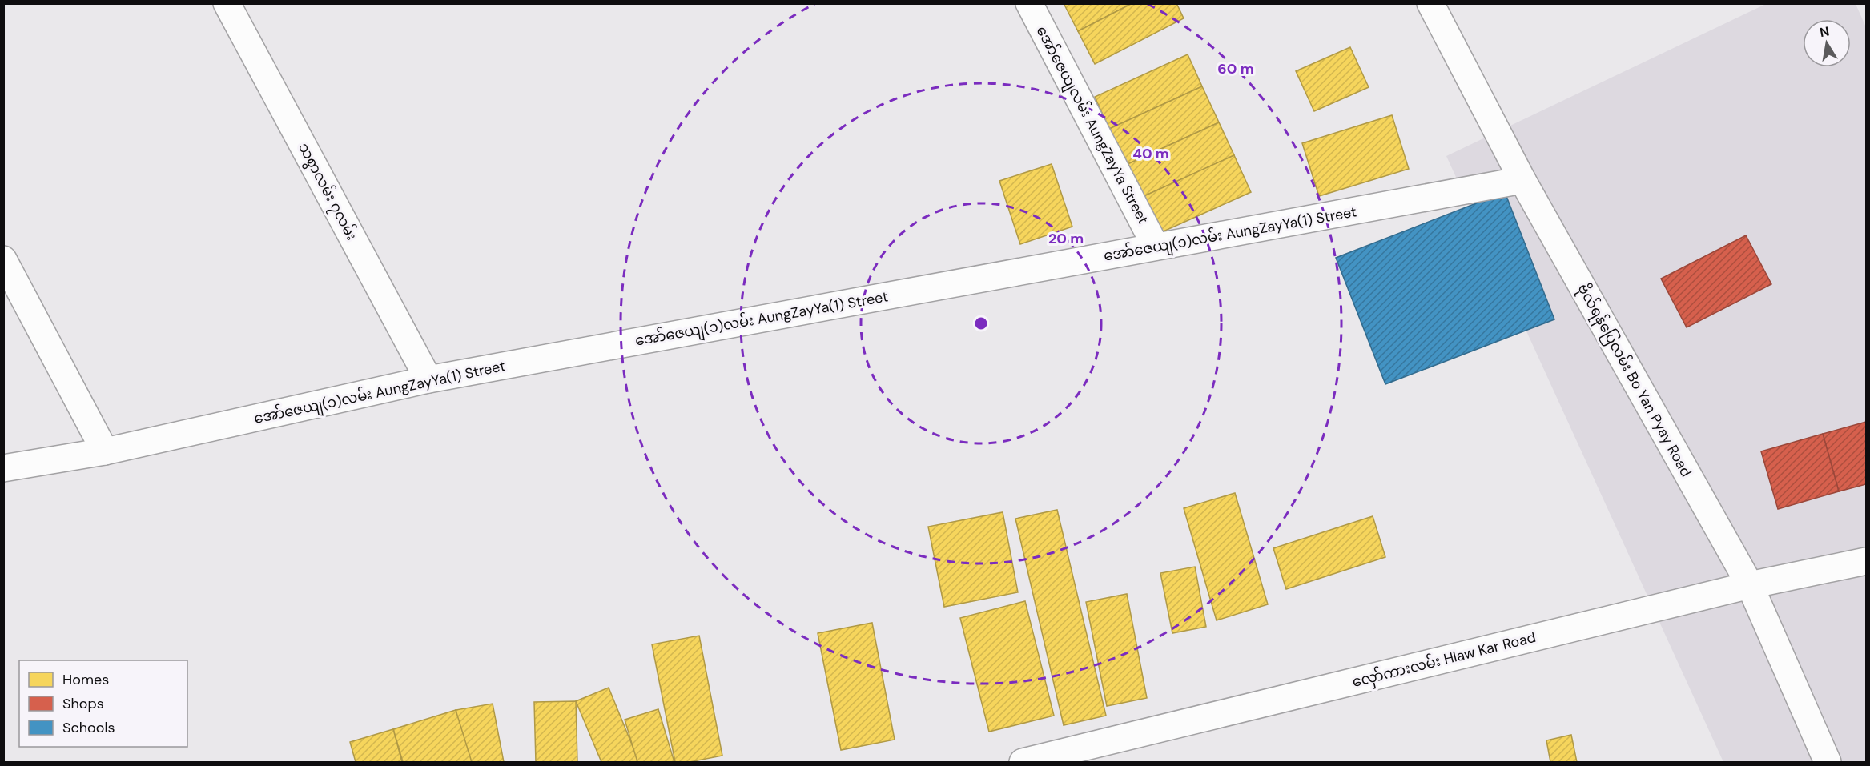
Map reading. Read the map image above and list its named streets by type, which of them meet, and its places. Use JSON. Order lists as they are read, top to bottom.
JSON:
{
  "streets": {
    "street": [
      "အော်ဇေယျလမ်း AungZayYa Street",
      "သစွာလမ်း ၇လမ်း",
      "အော်ဇေယျ(၁)လမ်း AungZayYa(1) Street",
      "ဗိုလ်ရန်ပြေလမ်း Bo Yan Pyay Road",
      "လှော်ကားလမ်း Hlaw Kar Road"
    ]
  },
  "crossings": [
    ["အော်ဇေယျလမ်း AungZayYa Street", "အော်ဇေယျ(၁)လမ်း AungZayYa(1) Street"],
    ["သစွာလမ်း ၇လမ်း", "အော်ဇေယျ(၁)လမ်း AungZayYa(1) Street"],
    ["အော်ဇေယျ(၁)လမ်း AungZayYa(1) Street", "ဗိုလ်ရန်ပြေလမ်း Bo Yan Pyay Road"],
    ["ဗိုလ်ရန်ပြေလမ်း Bo Yan Pyay Road", "လှော်ကားလမ်း Hlaw Kar Road"]
  ],
  "legend": ["Homes", "Shops", "Schools"],
  "north": "top",
  "rings": ["60 m", "40 m", "20 m"]
}
